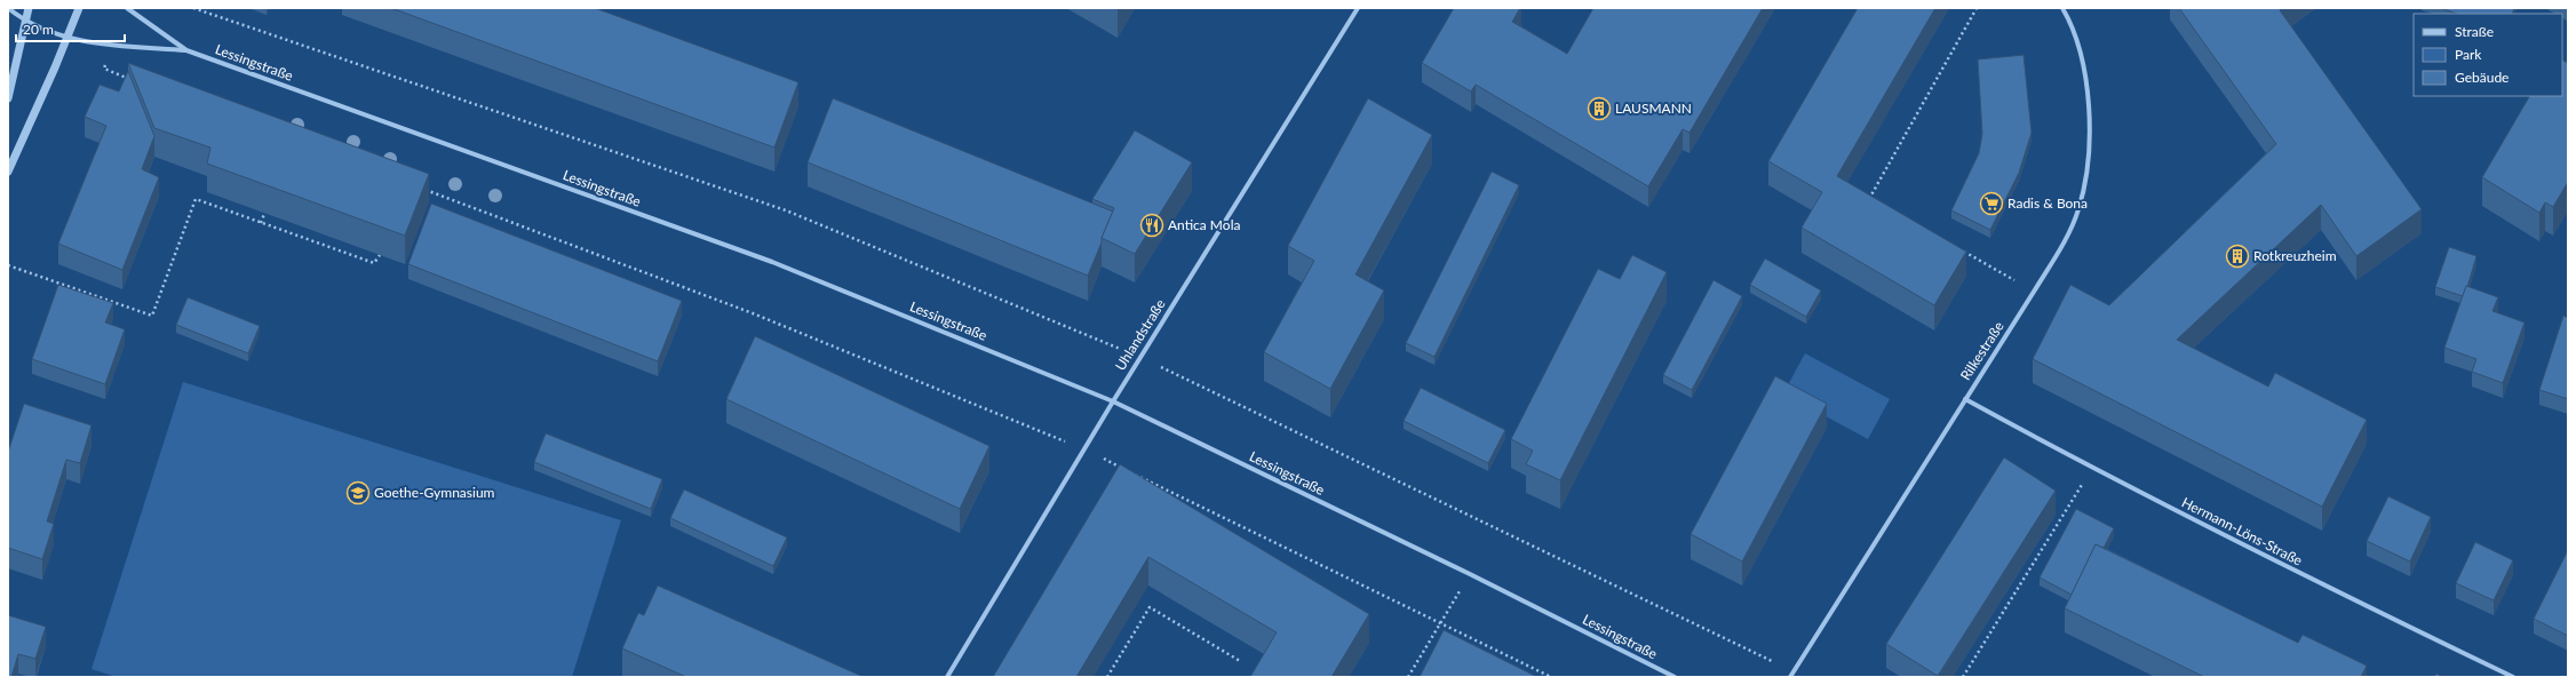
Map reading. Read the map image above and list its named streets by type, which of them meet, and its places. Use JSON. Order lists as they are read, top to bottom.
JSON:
{
  "streets": {
    "street": [
      "Lessingstraße",
      "Uhlandstraße",
      "Rilkestraße",
      "Hermann-Löns-Straße"
    ]
  },
  "crossings": [
    ["Lessingstraße", "Uhlandstraße"],
    ["Rilkestraße", "Hermann-Löns-Straße"]
  ],
  "places": {
    "building": ["LAUSMANN", "Rotkreuzheim"],
    "supermarket": ["Radis & Bona"],
    "restaurant": ["Antica Mola"],
    "school or university": ["Goethe-Gymnasium"]
  },
  "legend": ["Straße", "Park", "Gebäude"],
  "scale_bar": "20 m"
}
